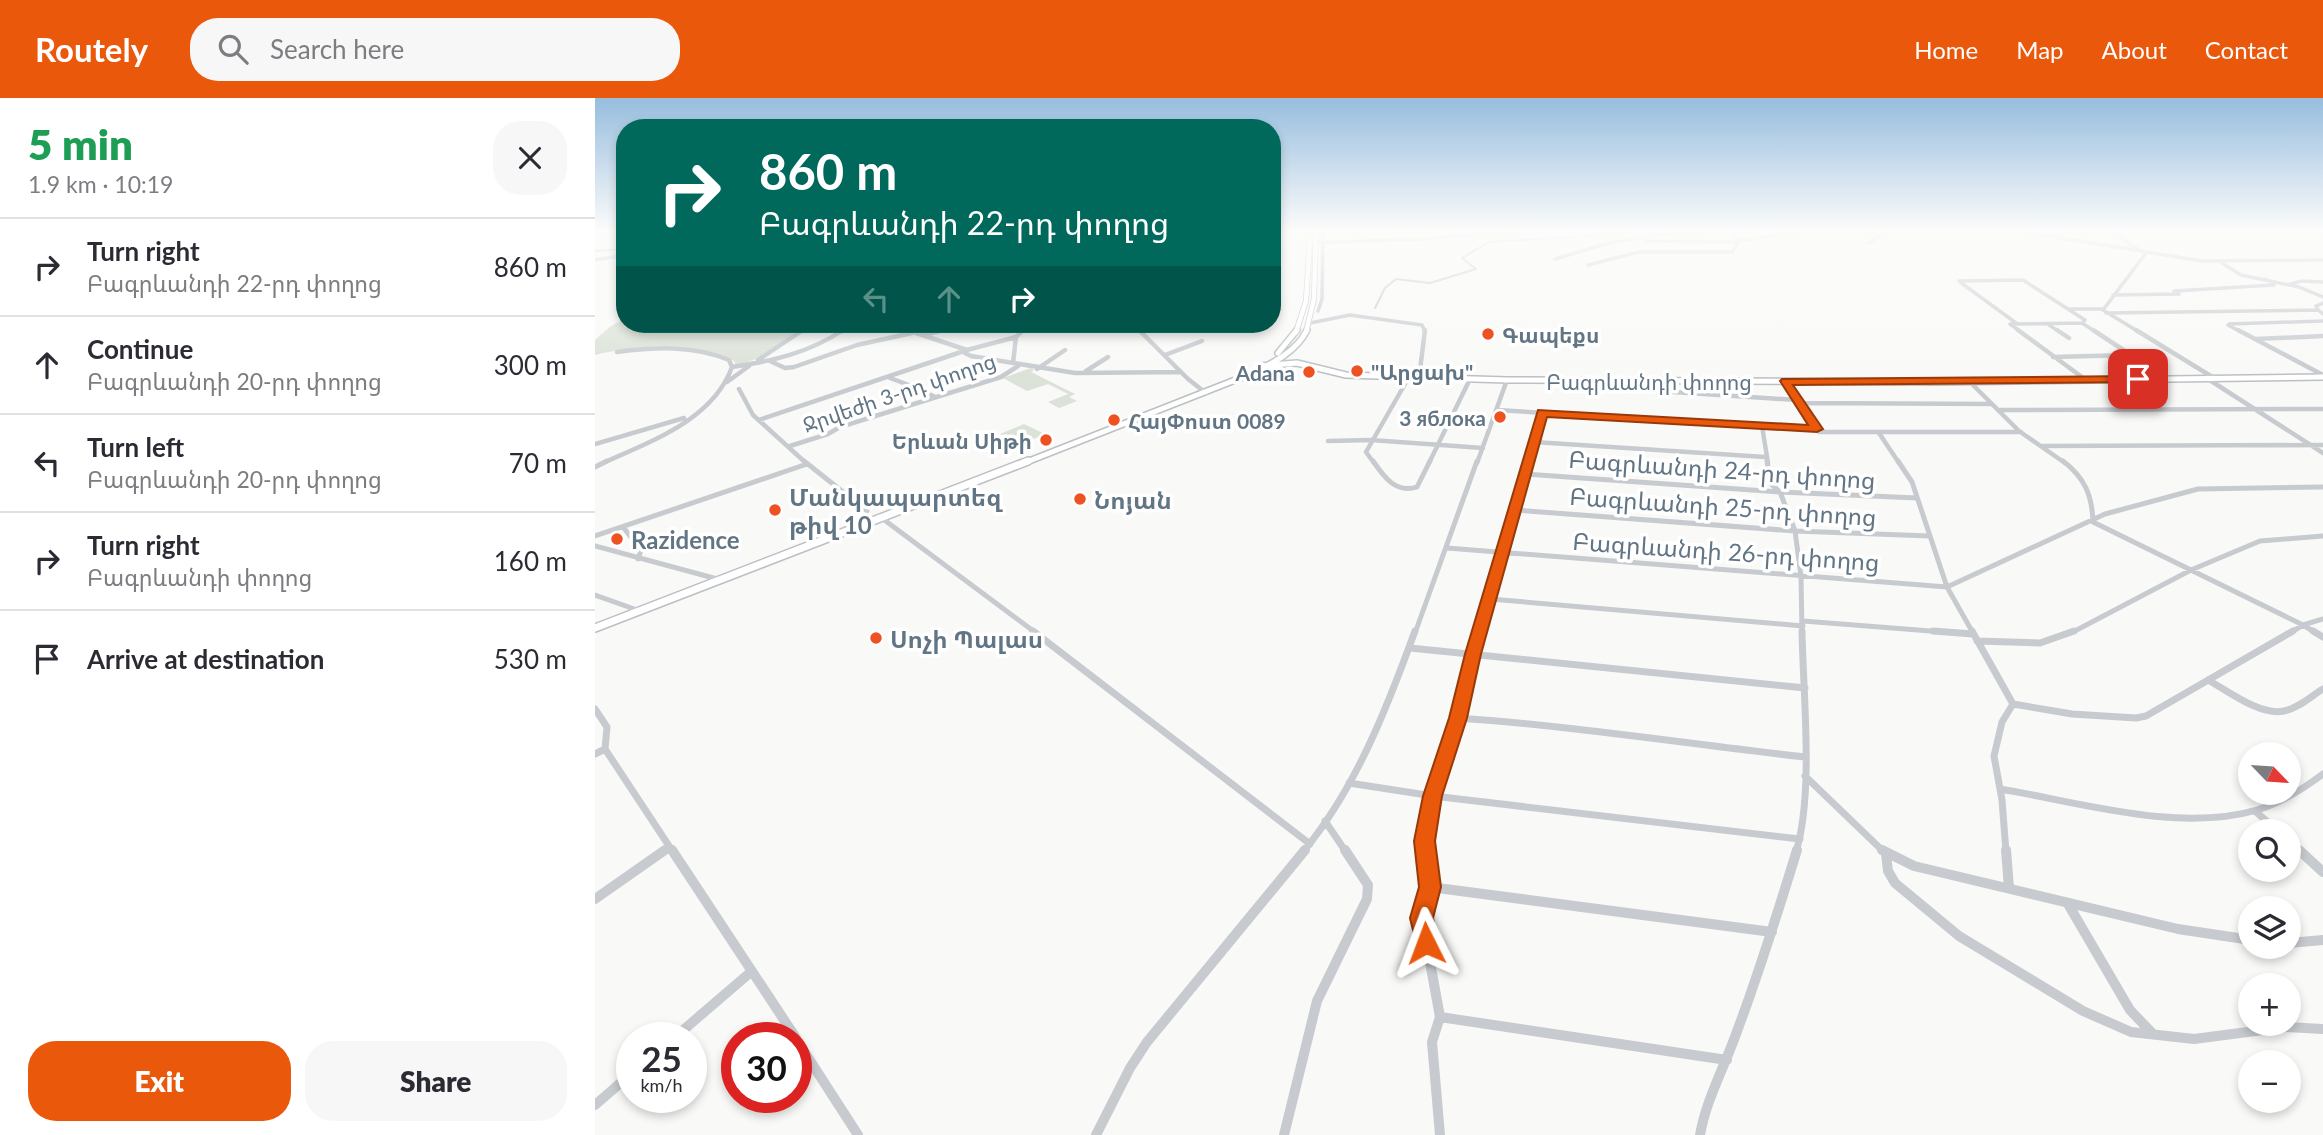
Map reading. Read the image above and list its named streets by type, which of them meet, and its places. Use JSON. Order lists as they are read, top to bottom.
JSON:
{
  "streets": {
    "main road": ["Բագրևանդի փողոց"],
    "street": [
      "Ջրվեժի 3-րդ փողոց",
      "Բագրևանդի 24-րդ փողոց",
      "Բագրևանդի 25-րդ փողոց",
      "Բագրևանդի 26-րդ փողոց"
    ]
  },
  "places": [
    "Գապեքս",
    "\"Արցախ\"",
    "Adana",
    "3 яблока",
    "ՀայՓոստ 0089",
    "Երևան Սիթի",
    "Նոյան",
    "Մանկապարտեզ թիվ 10",
    "Razidence",
    "Սոչի Պալաս"
  ],
  "north": "bottom right",
  "page": {
    "header": "Routely",
    "search": "Search here",
    "nav": [
      "Home",
      "Map",
      "About",
      "Contact"
    ],
    "heading": ["5 min", "1.9 km · 10:19"],
    "turn": ["860 m", "Բագրևանդի 22-րդ փողոց"],
    "list": [
      {
        "name": "Turn right",
        "note": "Բագրևանդի 22-րդ փողոց",
        "value": "860 m"
      },
      {
        "name": "Continue",
        "note": "Բագրևանդի 20-րդ փողոց",
        "value": "300 m"
      },
      {
        "name": "Turn left",
        "note": "Բագրևանդի 20-րդ փողոց",
        "value": "70 m"
      },
      {
        "name": "Turn right",
        "note": "Բագրևանդի փողոց",
        "value": "160 m"
      },
      {
        "name": "Arrive at destination",
        "value": "530 m"
      }
    ],
    "map_buttons": ["+", "−"],
    "speed": "25 km/h",
    "limit": "30",
    "buttons": ["Exit", "Share"]
  }
}
